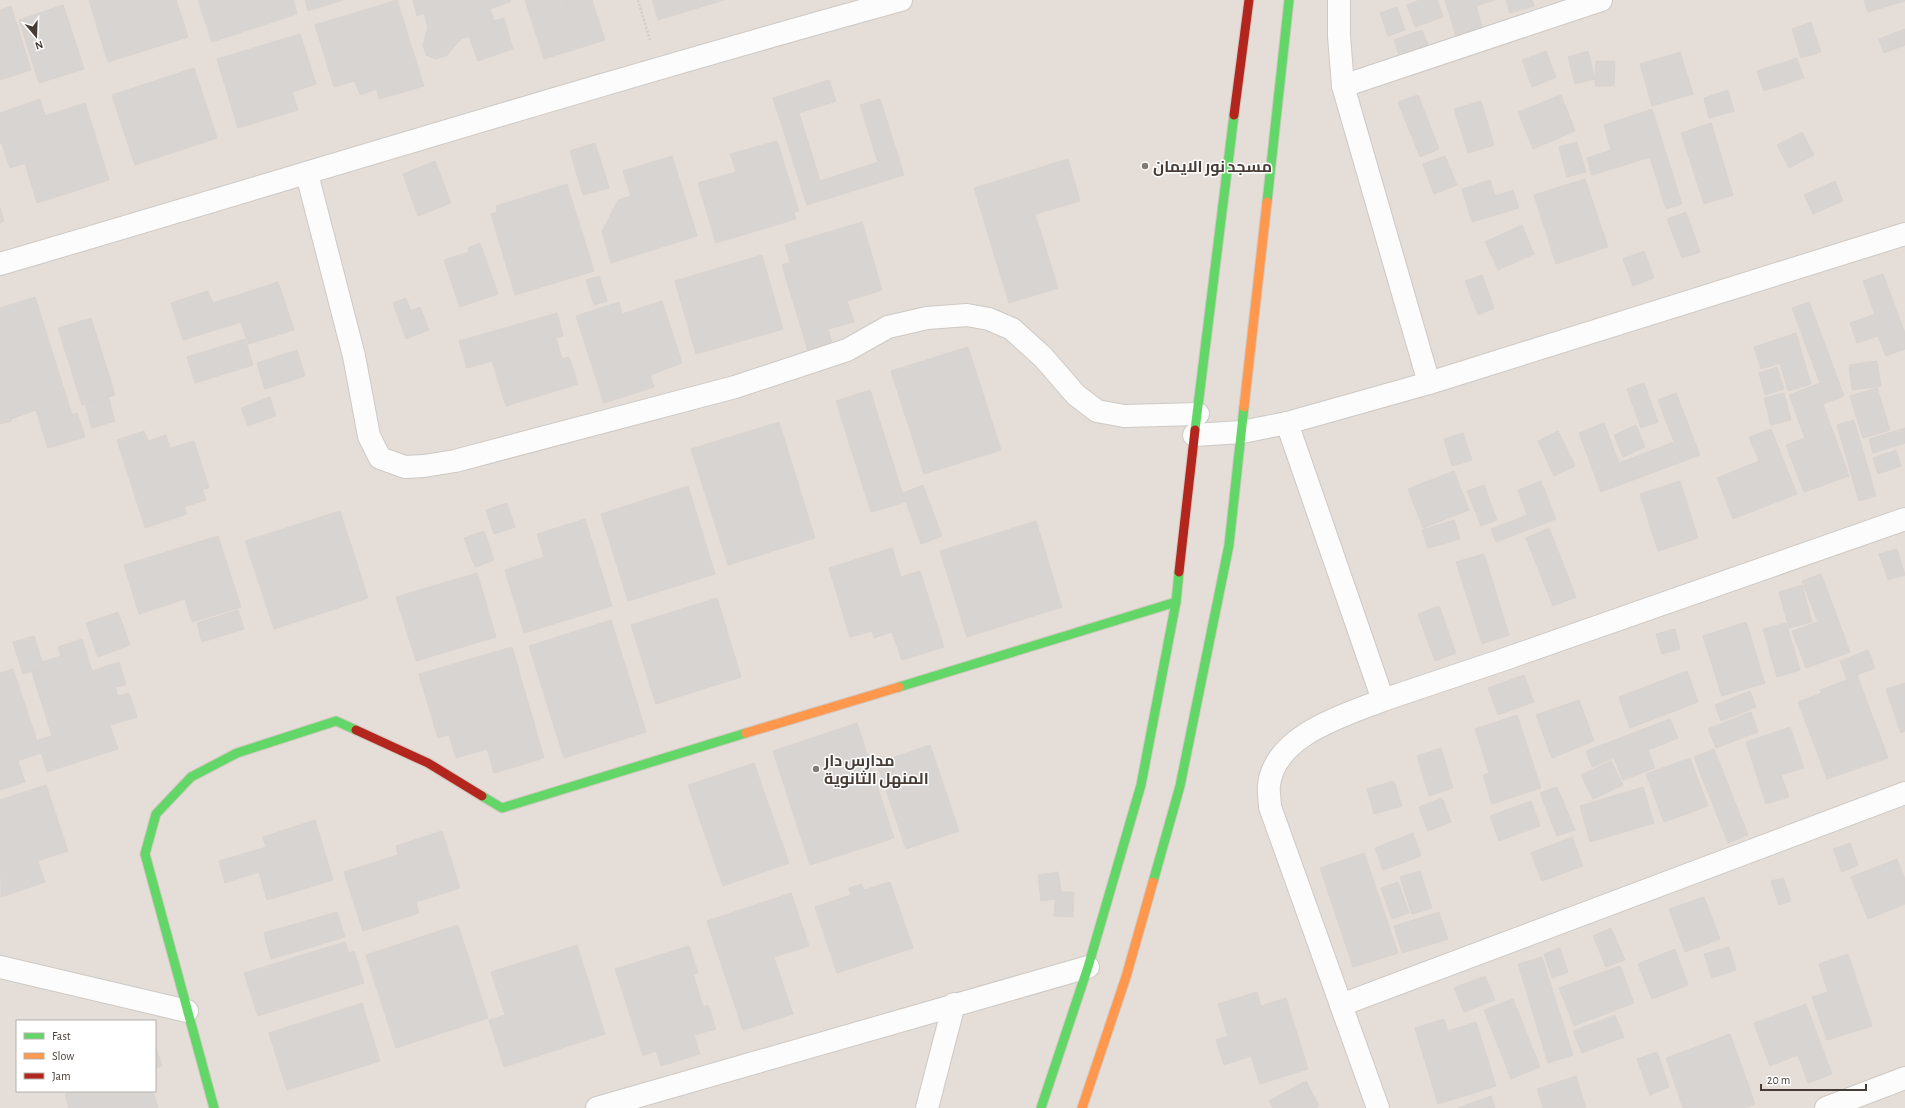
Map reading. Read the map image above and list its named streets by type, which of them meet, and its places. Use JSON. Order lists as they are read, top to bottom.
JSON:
{
  "places": ["مسجد نور الايمان", "مدارس دار المنهل الثانوية"],
  "legend": ["Fast", "Slow", "Jam"],
  "scale_bar": "20 m",
  "north": "bottom"
}
